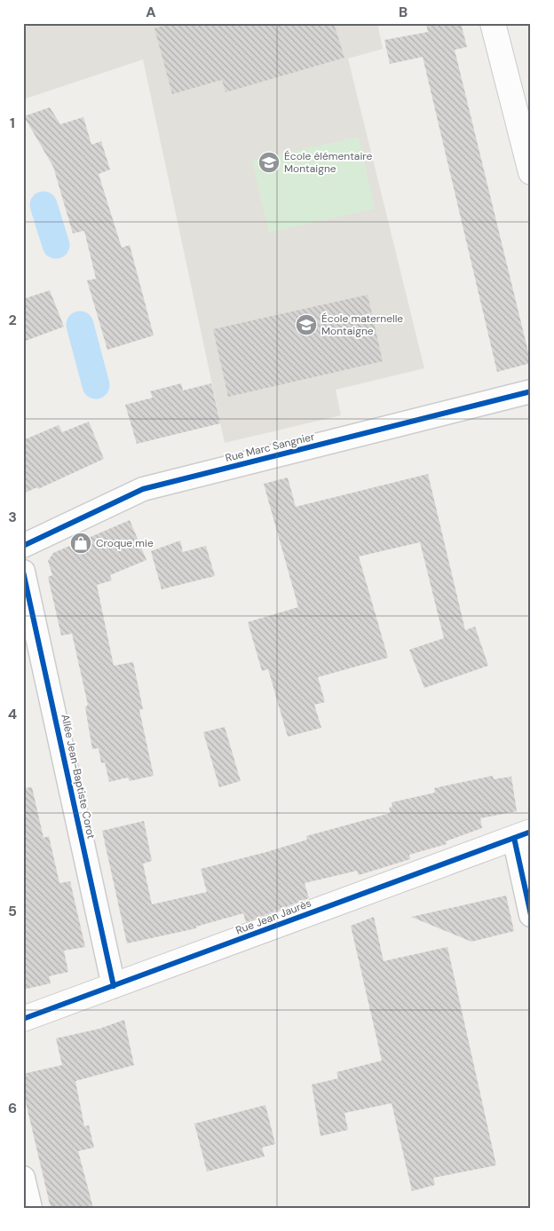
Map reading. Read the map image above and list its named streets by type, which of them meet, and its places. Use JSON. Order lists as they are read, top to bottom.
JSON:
{
  "streets": {
    "street": ["Rue Marc Sangnier", "Allée Jean-Baptiste Corot", "Rue Jean Jaurès"]
  },
  "crossings": [
    ["Allée Jean-Baptiste Corot", "Rue Jean Jaurès"]
  ],
  "places": {
    "school or university": ["École élémentaire Montaigne", "École maternelle Montaigne"],
    "shop": ["Croque mie"]
  },
  "grid": {
    "columns": ["A", "B"],
    "rows": [
      "1",
      "2",
      "3",
      "4",
      "5",
      "6"
    ]
  }
}
